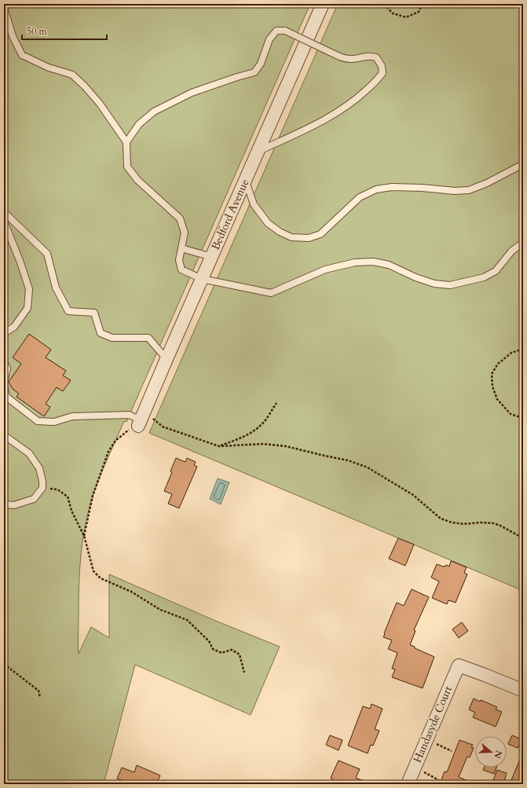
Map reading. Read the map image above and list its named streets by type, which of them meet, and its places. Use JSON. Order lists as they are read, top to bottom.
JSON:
{
  "streets": {
    "street": ["Bedford Avenue", "Handasyde Court"]
  },
  "scale_bar": "50 m",
  "north": "right"
}
